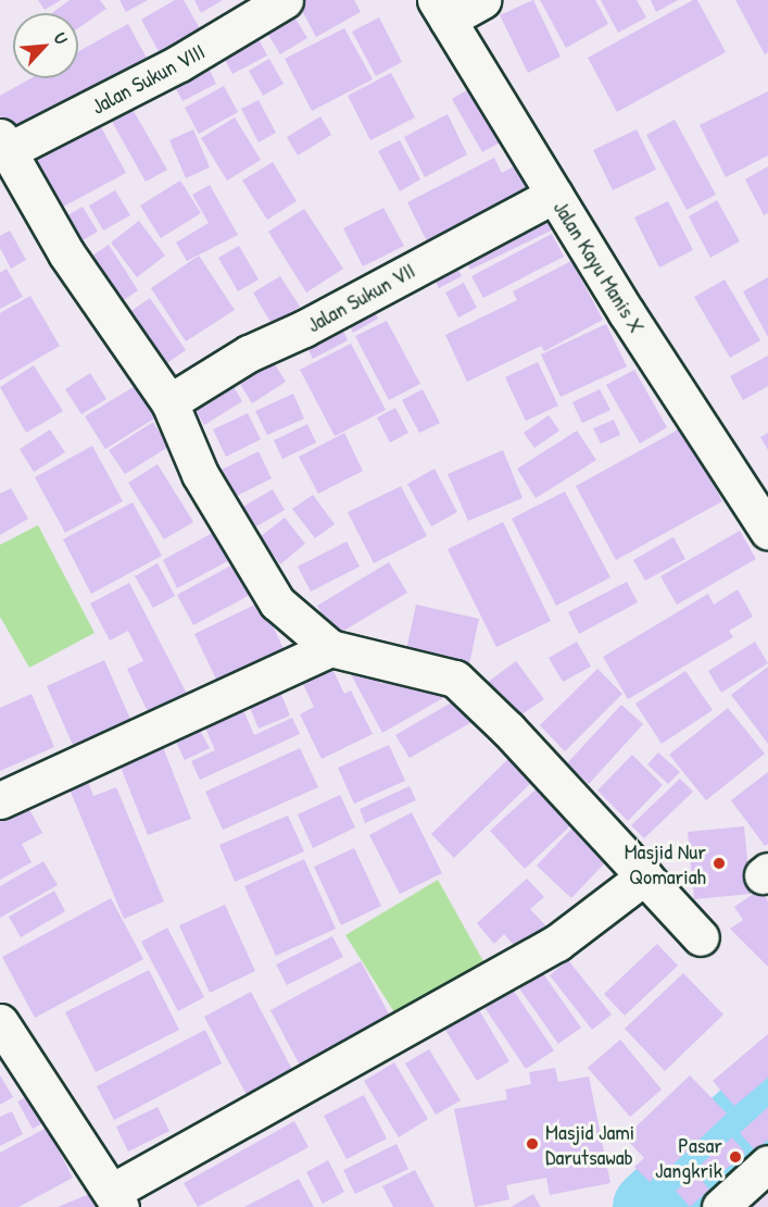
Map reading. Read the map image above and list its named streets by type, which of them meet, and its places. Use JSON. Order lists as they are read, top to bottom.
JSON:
{
  "streets": {
    "street": ["Jalan Sukun VIII", "Jalan Kayu Manis X", "Jalan Sukun VII"]
  },
  "crossings": [
    ["Jalan Kayu Manis X", "Jalan Sukun VII"]
  ],
  "places": ["Masjid Nur Qomariah", "Masjid Jami Darutsawab", "Pasar Jangkrik"],
  "north": "top right"
}
